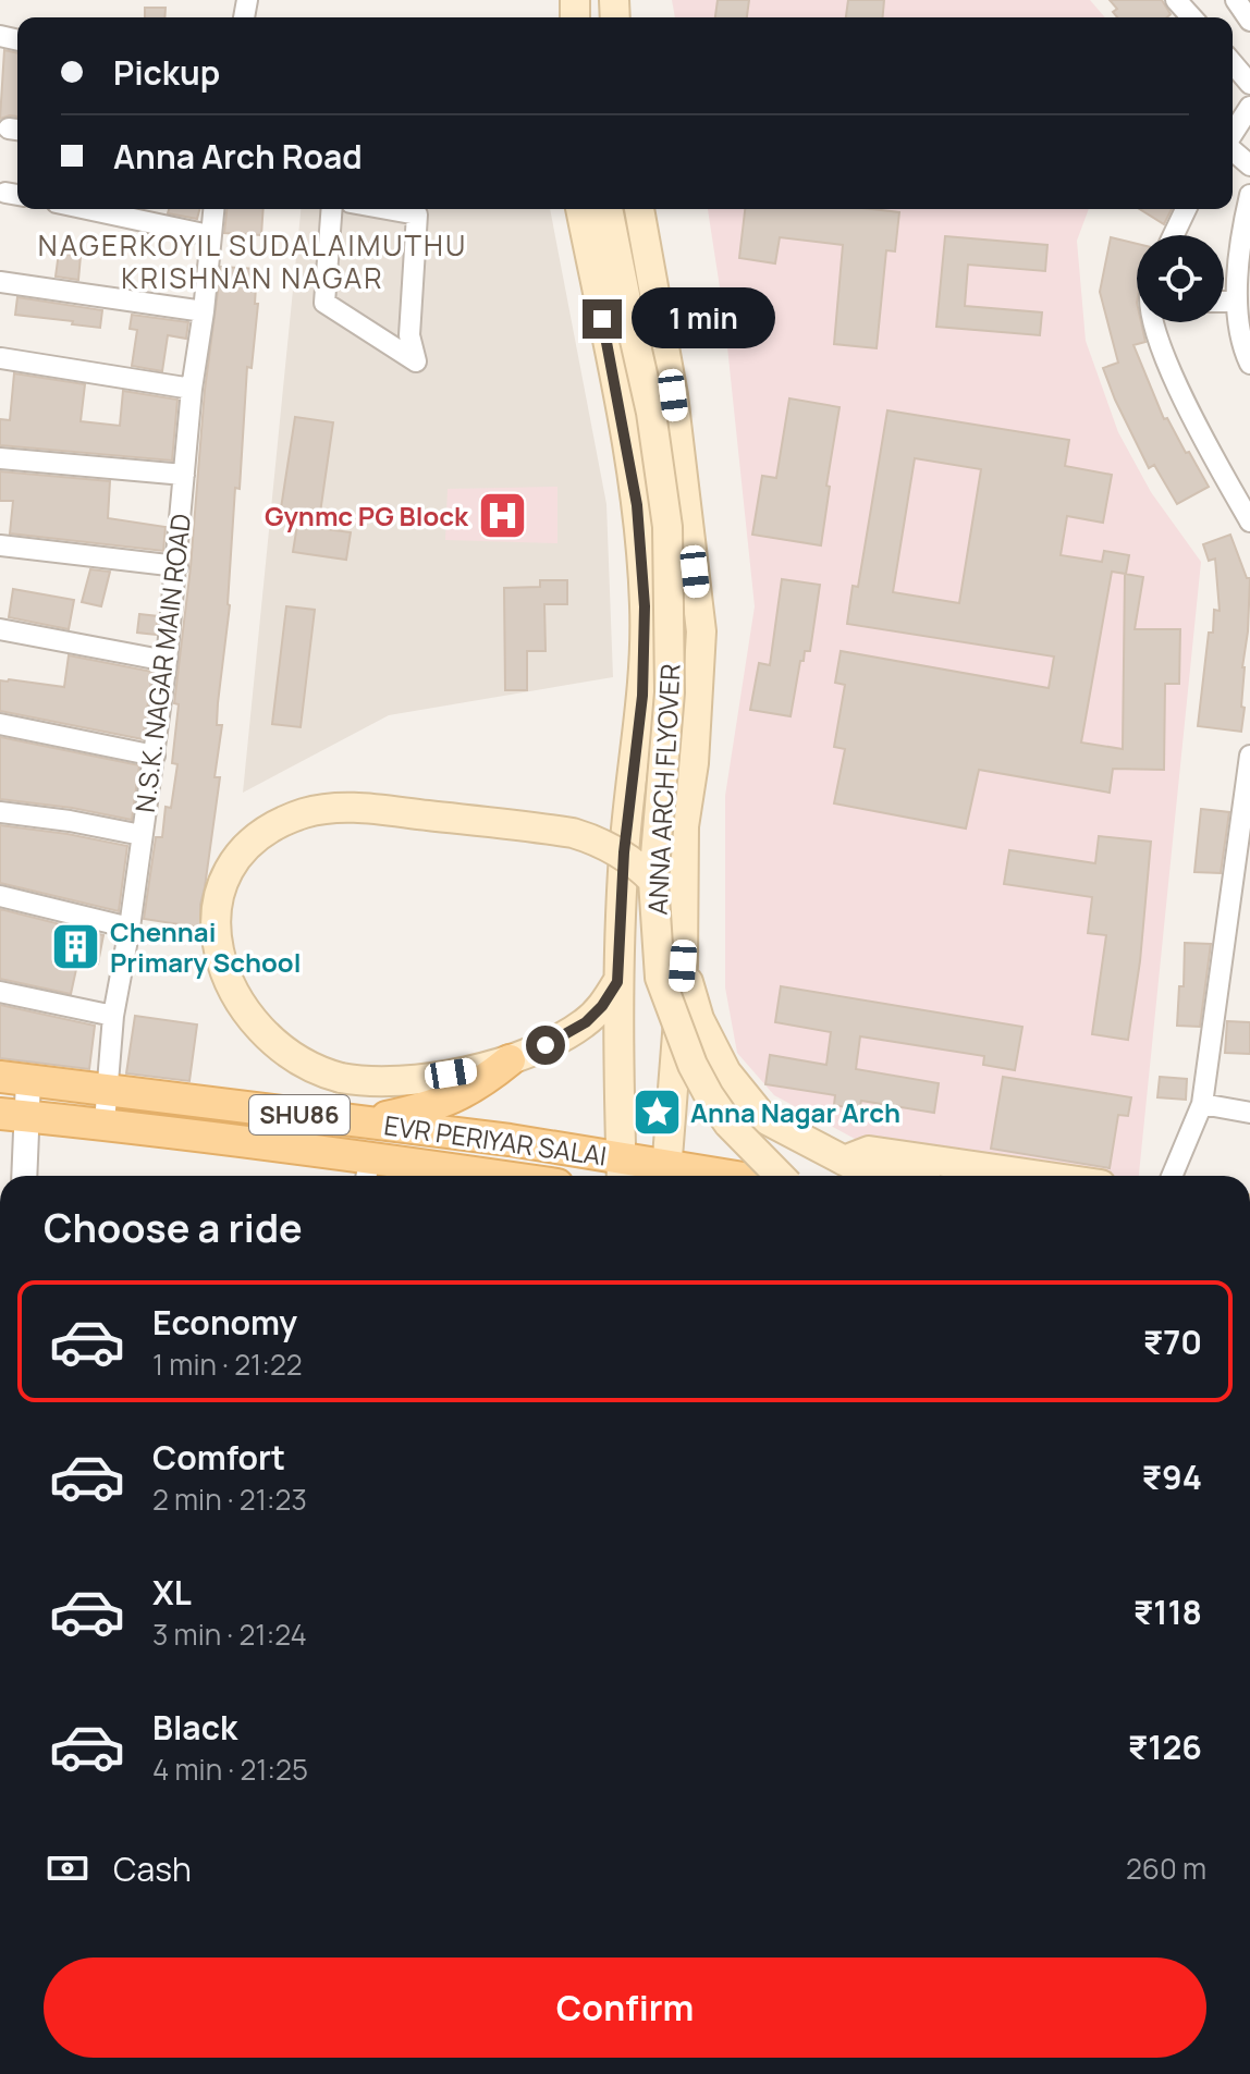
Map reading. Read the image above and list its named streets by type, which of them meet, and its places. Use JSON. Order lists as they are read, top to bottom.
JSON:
{
  "streets": {
    "main road": ["ANNA ARCH FLYOVER", "SHU86", "EVR PERIYAR SALAI"],
    "street": ["N.S.K. NAGAR MAIN ROAD"]
  },
  "crossings": [
    ["N.S.K. NAGAR MAIN ROAD", "EVR PERIYAR SALAI"]
  ],
  "districts": ["NAGERKOYIL SUDALAIMUTHU KRISHNAN NAGAR"],
  "places": {
    "hospital": ["Gynmc PG Block"],
    "building": ["Chennai Primary School"],
    "place": ["Anna Nagar Arch"]
  },
  "page": {
    "banner": ["Pickup", "Anna Arch Road"],
    "bubble": "1 min",
    "heading": "Choose a ride",
    "list": [
      {
        "name": "Economy",
        "note": "1 min · 21:22",
        "value": "₹70"
      },
      {
        "name": "Comfort",
        "note": "2 min · 21:23",
        "value": "₹94"
      },
      {
        "name": "XL",
        "note": "3 min · 21:24",
        "value": "₹118"
      },
      {
        "name": "Black",
        "note": "4 min · 21:25",
        "value": "₹126"
      }
    ],
    "pay": ["Cash", "260 m"],
    "buttons": "Confirm"
  }
}
